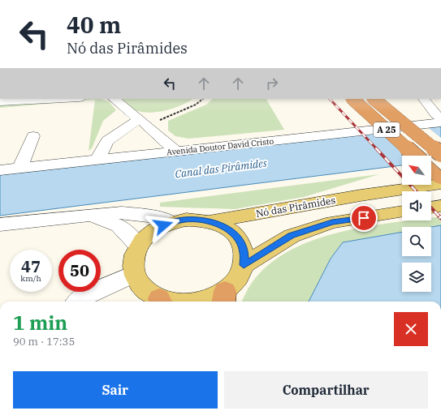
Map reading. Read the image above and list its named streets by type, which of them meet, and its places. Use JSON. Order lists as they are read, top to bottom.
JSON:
{
  "streets": {
    "highway": ["A 25"],
    "main road": ["Nó das Pirâmides"],
    "street": ["Avenida Doutor David Cristo"]
  },
  "water": ["Canal das Pirâmides"],
  "north": "top left",
  "page": {
    "turn": ["40 m", "Nó das Pirâmides"],
    "speed": "47 km/h",
    "limit": "50",
    "heading": ["1 min", "90 m · 17:35"],
    "buttons": ["Sair", "Compartilhar"]
  }
}
